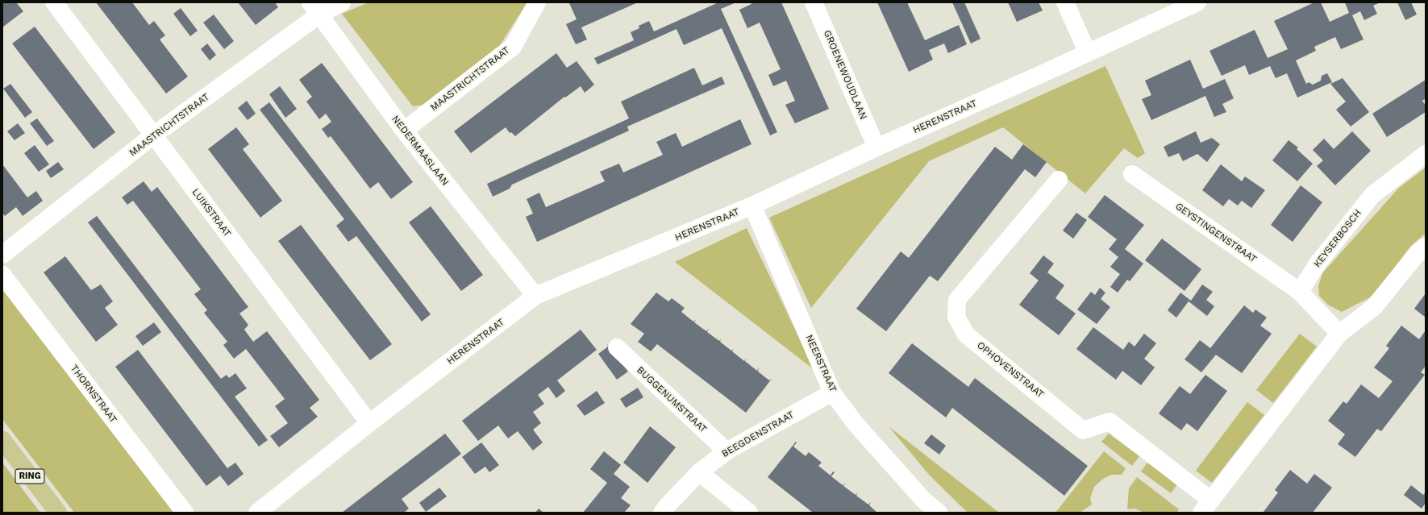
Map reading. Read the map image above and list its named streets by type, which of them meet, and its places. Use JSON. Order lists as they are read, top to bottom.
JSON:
{
  "streets": {
    "main road": ["RING"],
    "street": [
      "GROENEWOUDLAAN",
      "MAASTRICHTSTRAAT",
      "HERENSTRAAT",
      "NEDERMAASLAAN",
      "LUIKSTRAAT",
      "GEYSTINGENSTRAAT",
      "KEYSERBOSCH",
      "NEERSTRAAT",
      "OPHOVENSTRAAT",
      "THORNSTRAAT",
      "BUGGENUMSTRAAT",
      "BEEGDENSTRAAT"
    ]
  },
  "crossings": [
    ["GROENEWOUDLAAN", "HERENSTRAAT"],
    ["MAASTRICHTSTRAAT", "NEDERMAASLAAN"],
    ["MAASTRICHTSTRAAT", "LUIKSTRAAT"],
    ["HERENSTRAAT", "NEDERMAASLAAN"],
    ["HERENSTRAAT", "LUIKSTRAAT"],
    ["HERENSTRAAT", "NEERSTRAAT"],
    ["GEYSTINGENSTRAAT", "KEYSERBOSCH"],
    ["NEERSTRAAT", "BEEGDENSTRAAT"],
    ["BUGGENUMSTRAAT", "BEEGDENSTRAAT"]
  ]
}
